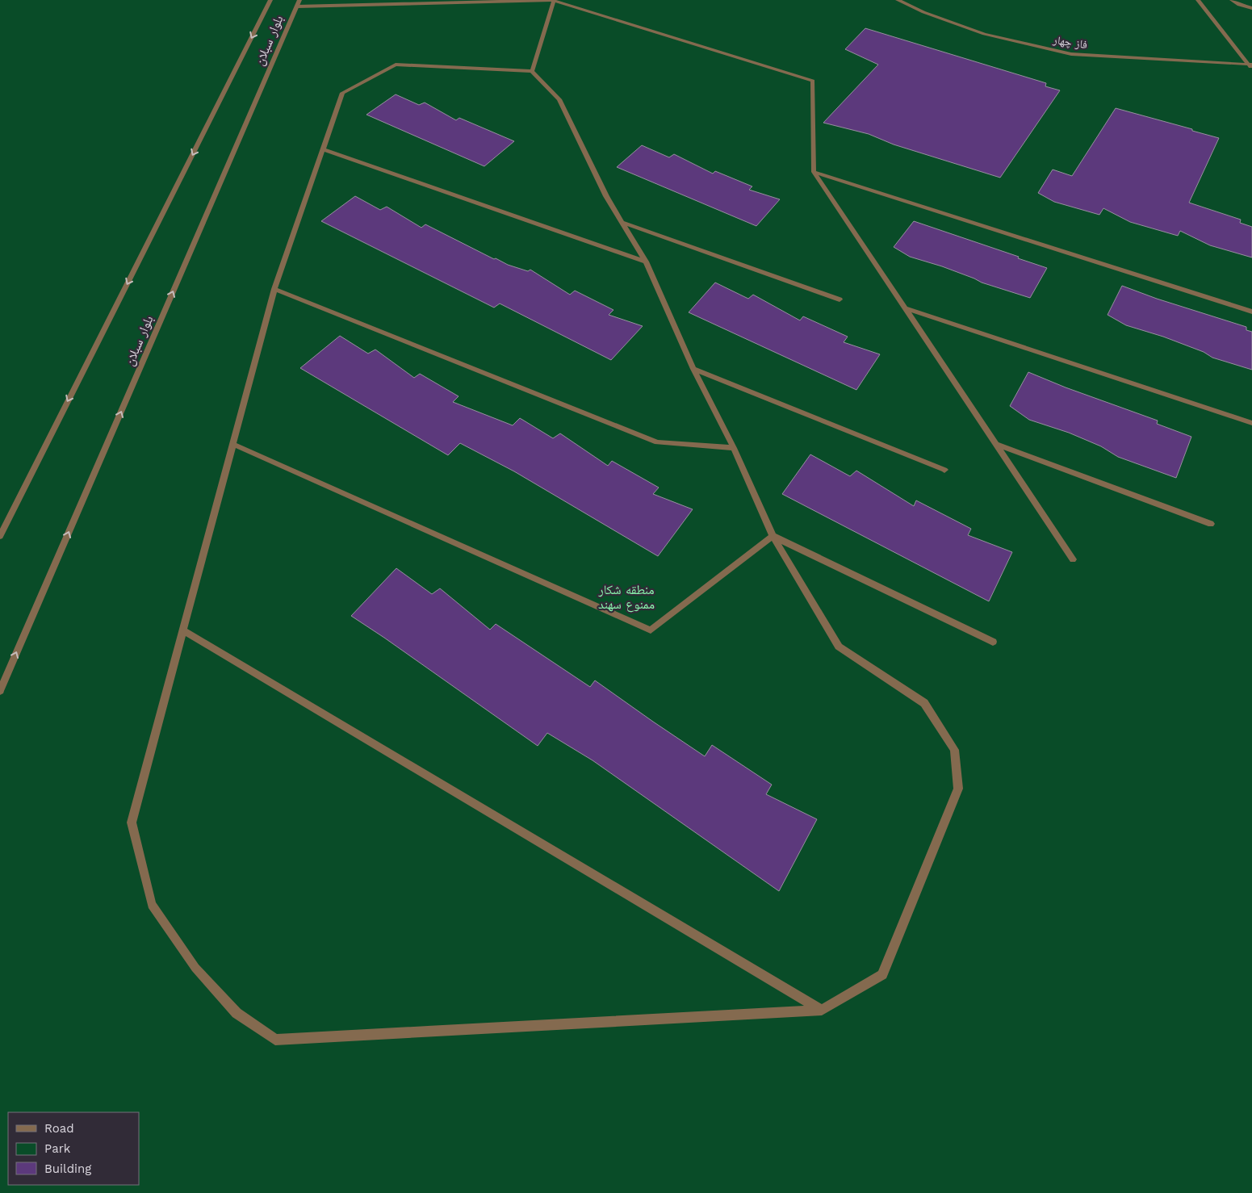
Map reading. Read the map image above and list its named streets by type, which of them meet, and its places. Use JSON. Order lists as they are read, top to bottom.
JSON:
{
  "streets": {
    "street": ["بلوار سبلان", "فاز چهار"]
  },
  "parks": ["منطقه شکار ممنوع سهند"],
  "legend": ["Road", "Park", "Building"]
}
